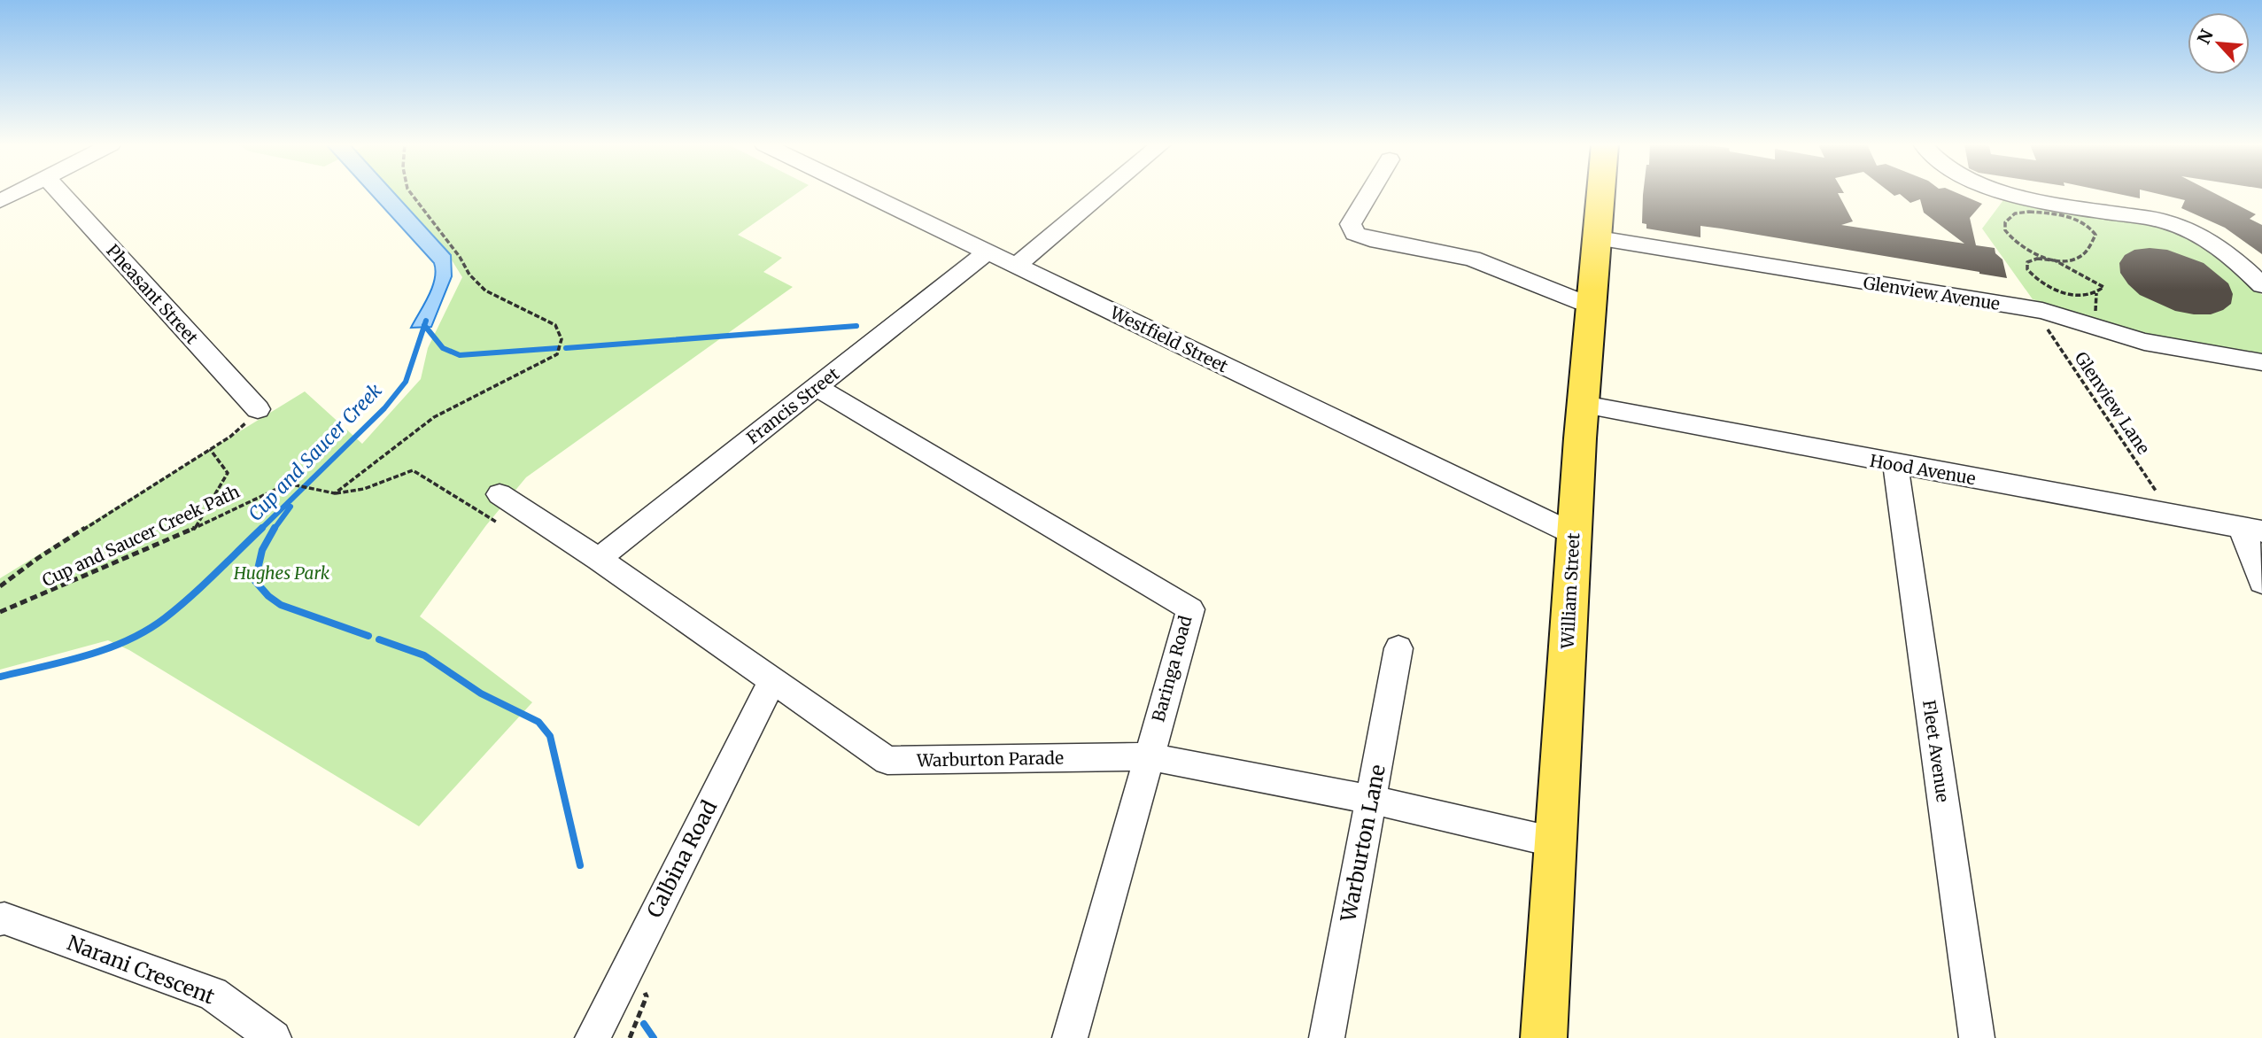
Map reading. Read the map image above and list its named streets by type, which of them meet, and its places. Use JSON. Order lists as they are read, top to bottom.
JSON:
{
  "streets": {
    "main road": ["William Street"],
    "street": [
      "Glenview Avenue",
      "Pheasant Street",
      "Westfield Street",
      "Francis Street",
      "Hood Avenue",
      "Baringa Road",
      "Fleet Avenue",
      "Warburton Parade",
      "Warburton Lane",
      "Calbina Road",
      "Narani Crescent"
    ],
    "path": ["Glenview Lane", "Cup and Saucer Creek Path"]
  },
  "crossings": [
    ["Glenview Avenue", "William Street"],
    ["Westfield Street", "Francis Street"],
    ["Westfield Street", "William Street"],
    ["Francis Street", "Baringa Road"],
    ["Francis Street", "Warburton Parade"],
    ["Hood Avenue", "William Street"],
    ["Hood Avenue", "Fleet Avenue"],
    ["William Street", "Warburton Parade"],
    ["Baringa Road", "Warburton Parade"],
    ["Warburton Parade", "Warburton Lane"],
    ["Warburton Parade", "Calbina Road"]
  ],
  "water": ["Cup and Saucer Creek"],
  "parks": ["Hughes Park"],
  "north": "top left"
}
